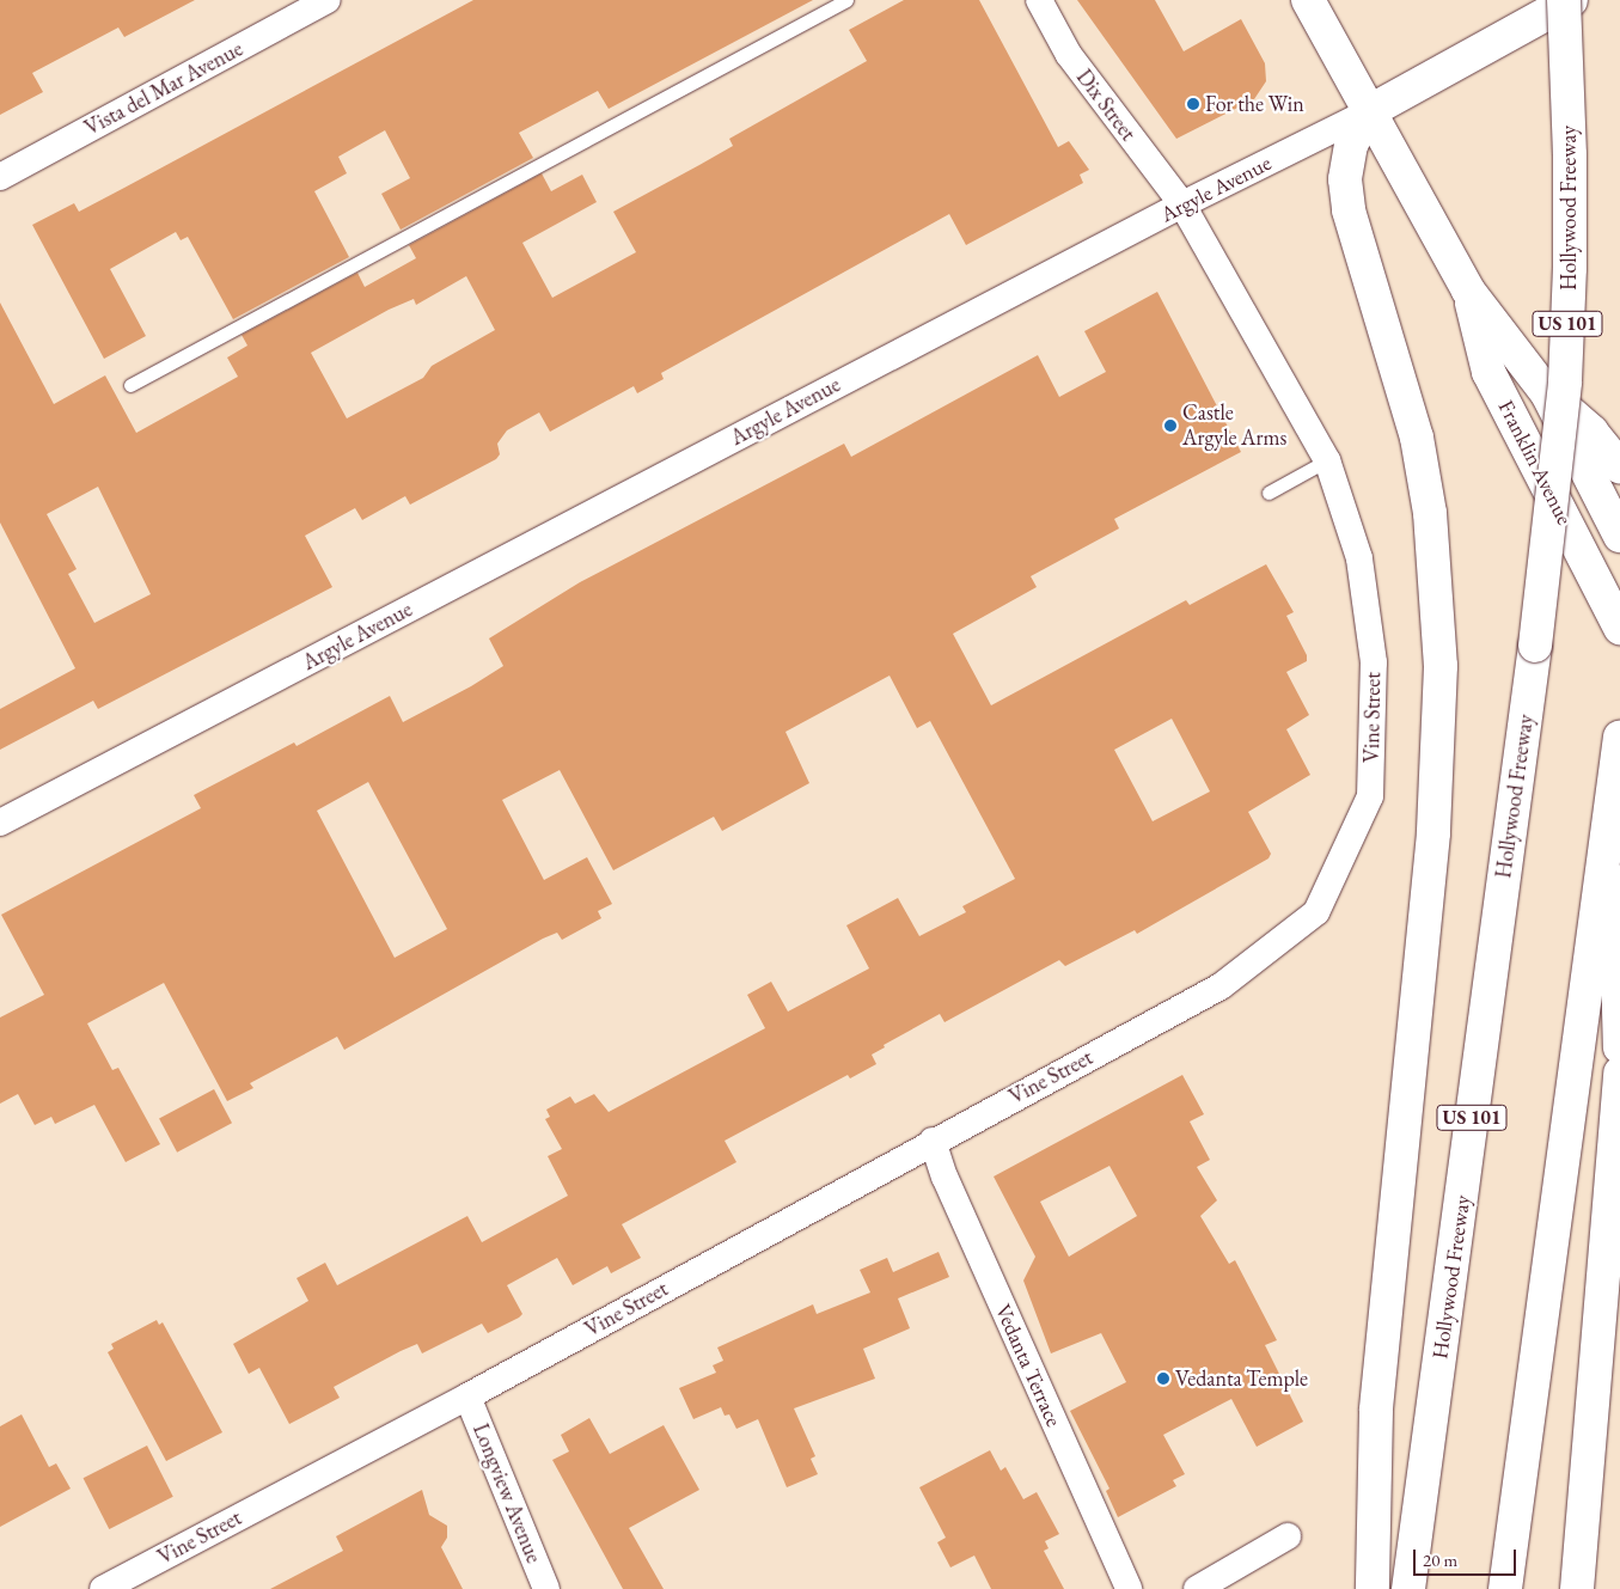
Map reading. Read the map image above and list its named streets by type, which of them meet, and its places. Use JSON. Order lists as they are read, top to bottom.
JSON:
{
  "streets": {
    "main road": [
      "Argyle Avenue",
      "Hollywood Freeway",
      "US 101",
      "Franklin Avenue"
    ],
    "street": [
      "Vista del Mar Avenue",
      "Dix Street",
      "Vine Street",
      "Vedanta Terrace",
      "Longview Avenue"
    ]
  },
  "crossings": [
    ["Dix Street", "Argyle Avenue"],
    ["Dix Street", "Vine Street"],
    ["Argyle Avenue", "Franklin Avenue"],
    ["Argyle Avenue", "Vine Street"],
    ["Vine Street", "Vedanta Terrace"],
    ["Vine Street", "Longview Avenue"]
  ],
  "places": ["For the Win", "Castle Argyle Arms", "Vedanta Temple"],
  "scale_bar": "20 m"
}
